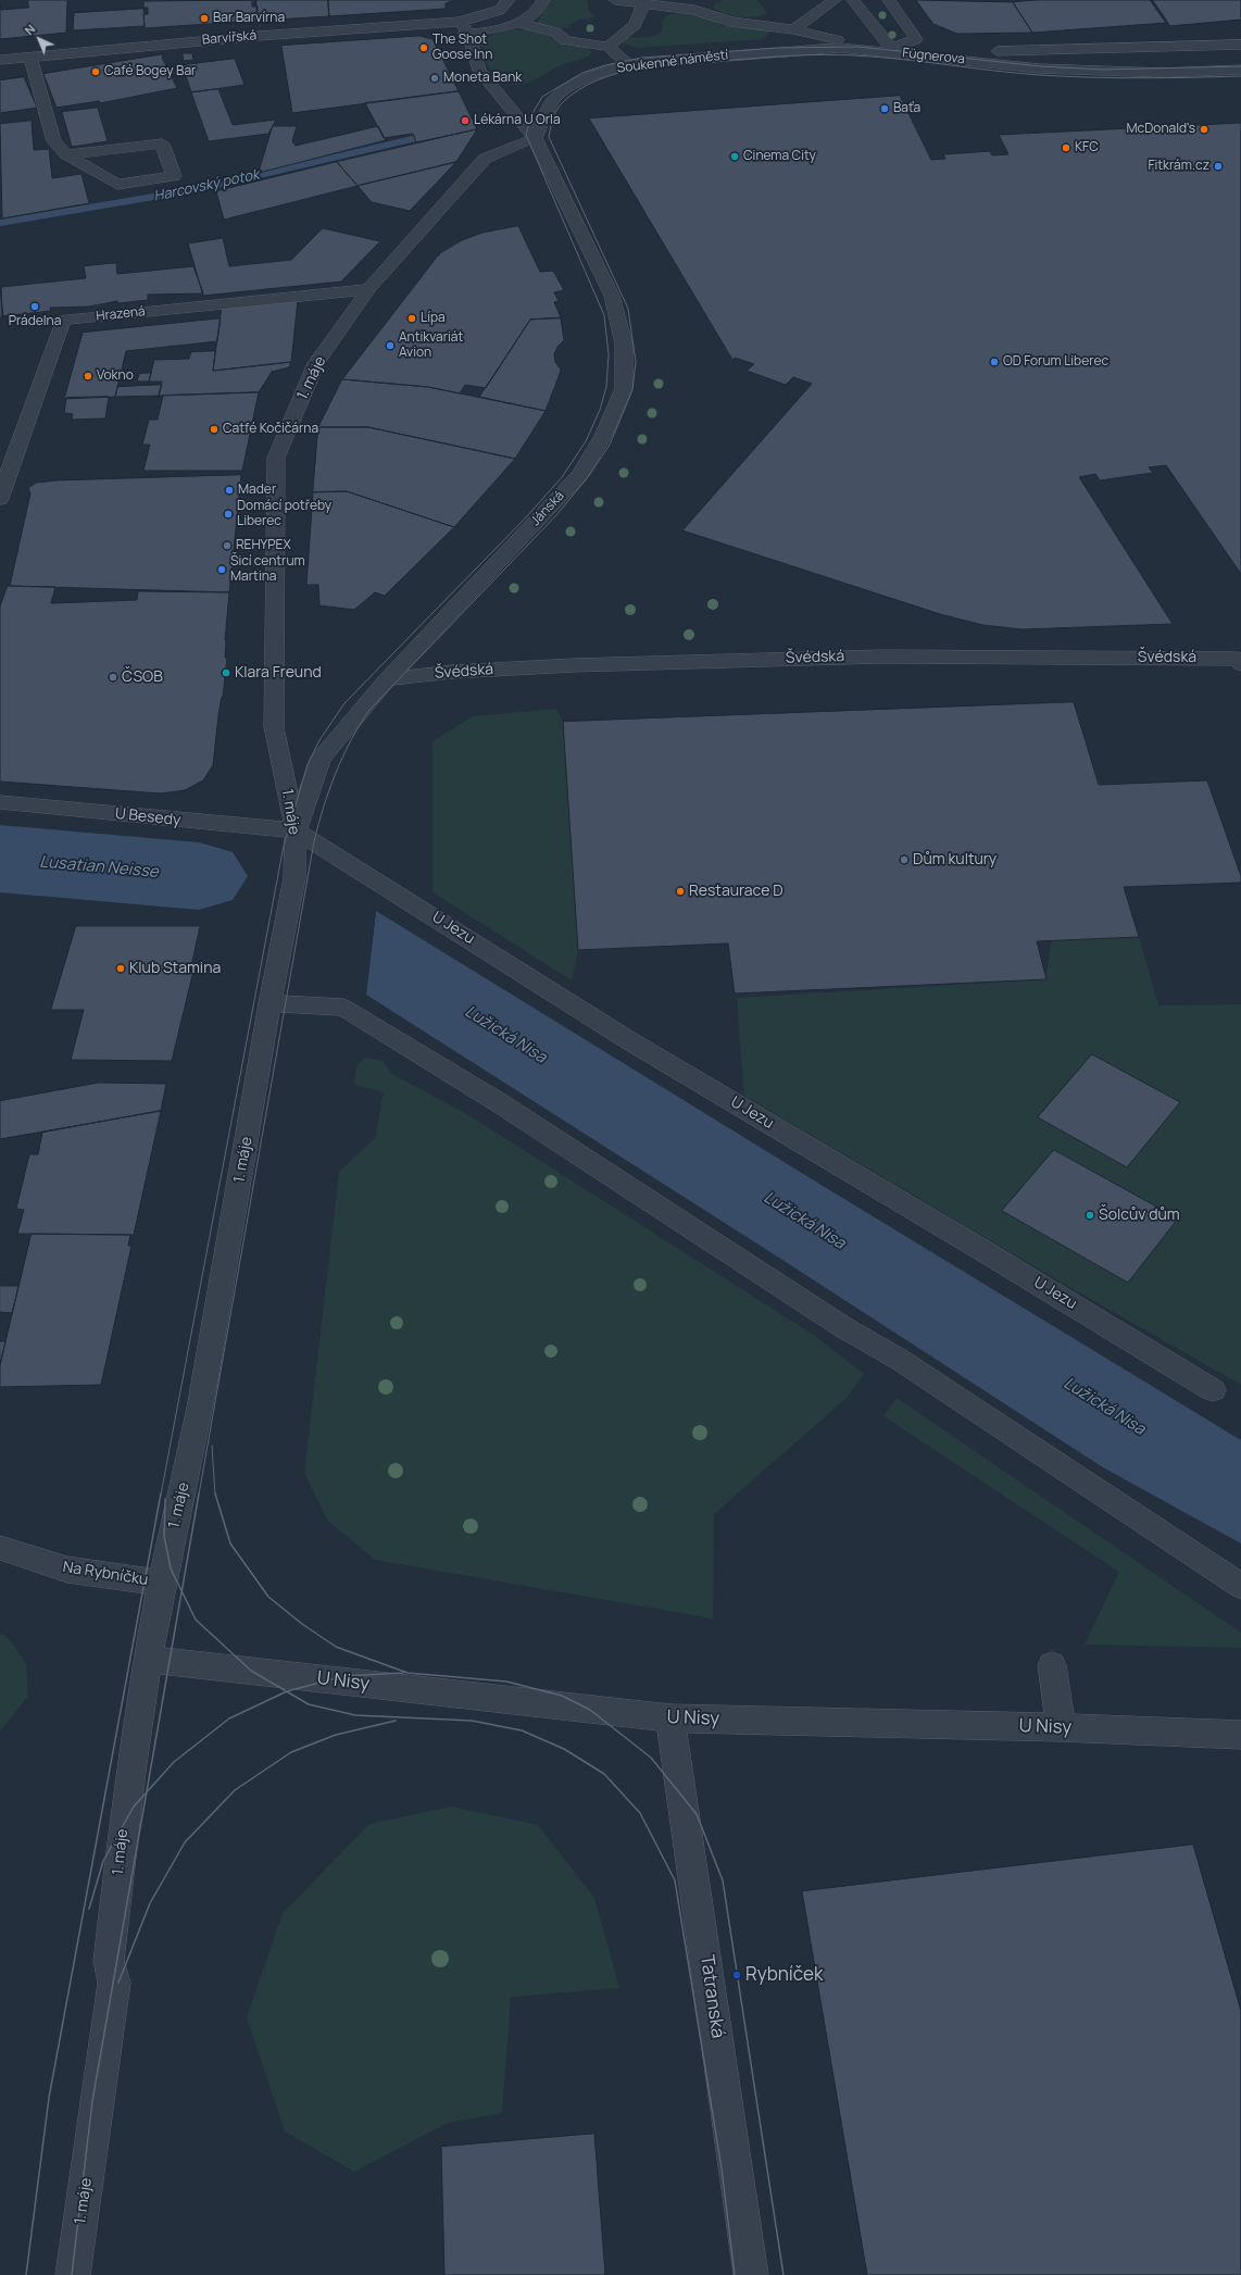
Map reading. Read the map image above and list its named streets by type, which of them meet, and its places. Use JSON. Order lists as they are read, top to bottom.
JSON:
{
  "streets": {
    "street": [
      "Barvířská",
      "Fügnerova",
      "Soukenné náměstí",
      "Hrazená",
      "1. máje",
      "Jánská",
      "Švédská",
      "U Besedy",
      "U Jezu",
      "Na Rybníčku",
      "U Nisy",
      "Tatranská"
    ]
  },
  "crossings": [
    ["Fügnerova", "Soukenné náměstí"],
    ["Soukenné náměstí", "1. máje"],
    ["Soukenné náměstí", "Jánská"],
    ["Hrazená", "1. máje"],
    ["1. máje", "Jánská"],
    ["1. máje", "U Besedy"],
    ["1. máje", "U Jezu"],
    ["1. máje", "Na Rybníčku"],
    ["1. máje", "U Nisy"],
    ["Jánská", "Švédská"],
    ["Jánská", "U Besedy"],
    ["Jánská", "U Jezu"],
    ["U Besedy", "U Jezu"],
    ["U Nisy", "Tatranská"]
  ],
  "water": ["Harcovský potok", "Lusatian Neisse", "Lužická Nisa"],
  "places": [
    "Bar Barvírna",
    "The Shot Goose Inn",
    "Café Bogey Bar",
    "Moneta Bank",
    "Baťa",
    "Lékárna U Orla",
    "McDonald's",
    "KFC",
    "Cinema City",
    "Fitkrám.cz",
    "Prádelna",
    "Lípa",
    "Antikvariát Avion",
    "OD Forum Liberec",
    "Vokno",
    "Catfé Kočičárna",
    "Mader",
    "Domácí potřeby Liberec",
    "REHYPEX",
    "Šicí centrum Martina",
    "Klara Freund",
    "ČSOB",
    "Dům kultury",
    "Restaurace D",
    "Klub Stamina",
    "Šolcův dům",
    "Rybníček"
  ],
  "north": "top left"
}
